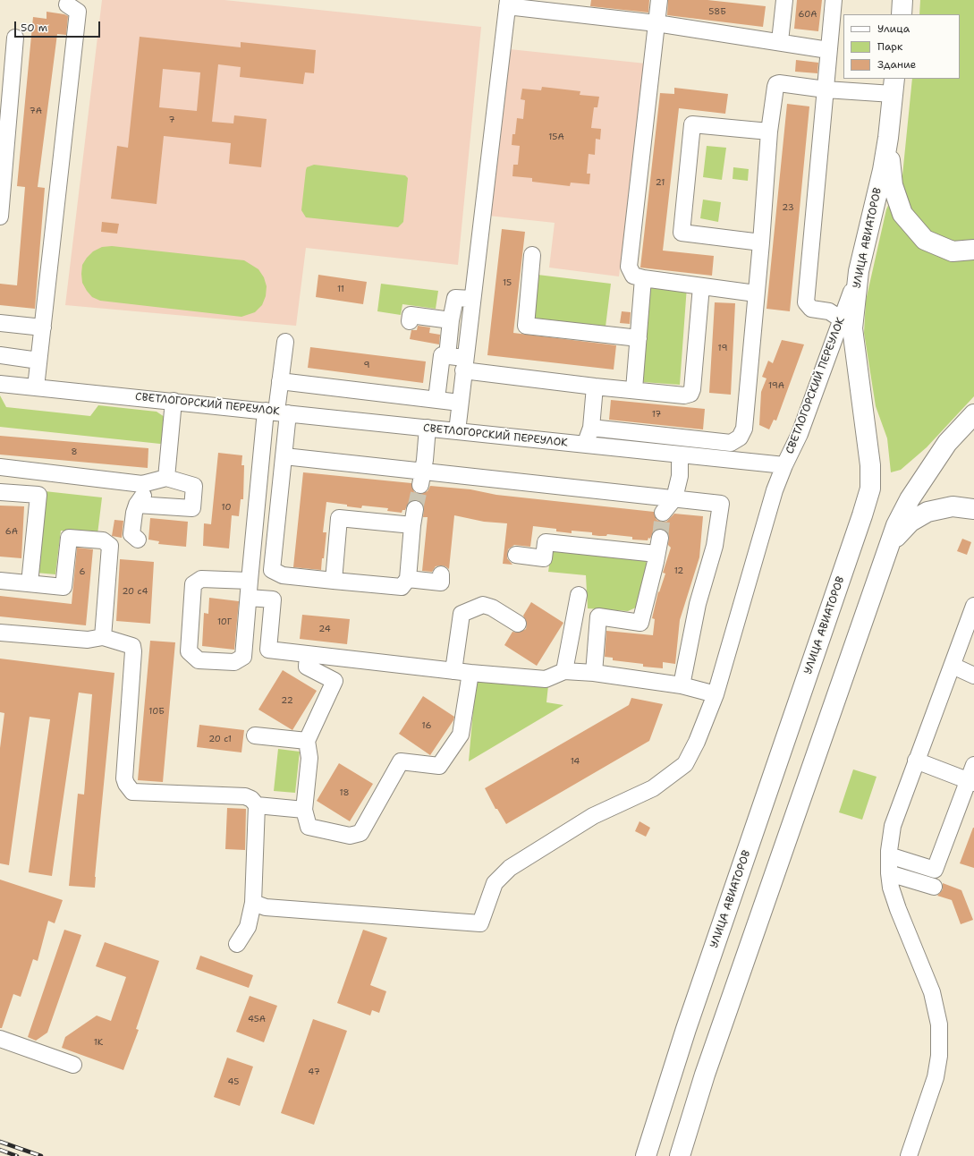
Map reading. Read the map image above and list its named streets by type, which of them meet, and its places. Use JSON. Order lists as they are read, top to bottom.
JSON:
{
  "streets": {
    "main road": ["УЛИЦА АВИАТОРОВ"],
    "street": ["СВЕТЛОГОРСКИЙ ПЕРЕУЛОК"]
  },
  "crossings": [
    ["УЛИЦА АВИАТОРОВ", "СВЕТЛОГОРСКИЙ ПЕРЕУЛОК"]
  ],
  "house_numbers": [
    "58Б",
    "60А",
    "7А",
    "7",
    "15А",
    "21",
    "23",
    "15",
    "11",
    "19",
    "9",
    "19А",
    "17",
    "8",
    "10",
    "6А",
    "12",
    "6",
    "20 с4",
    "10Г",
    "24",
    "22",
    "10Б",
    "16",
    "20 с1",
    "14",
    "18",
    "45А",
    "1К",
    "47",
    "45"
  ],
  "legend": ["Улица", "Парк", "Здание"],
  "scale_bar": "50 m"
}
